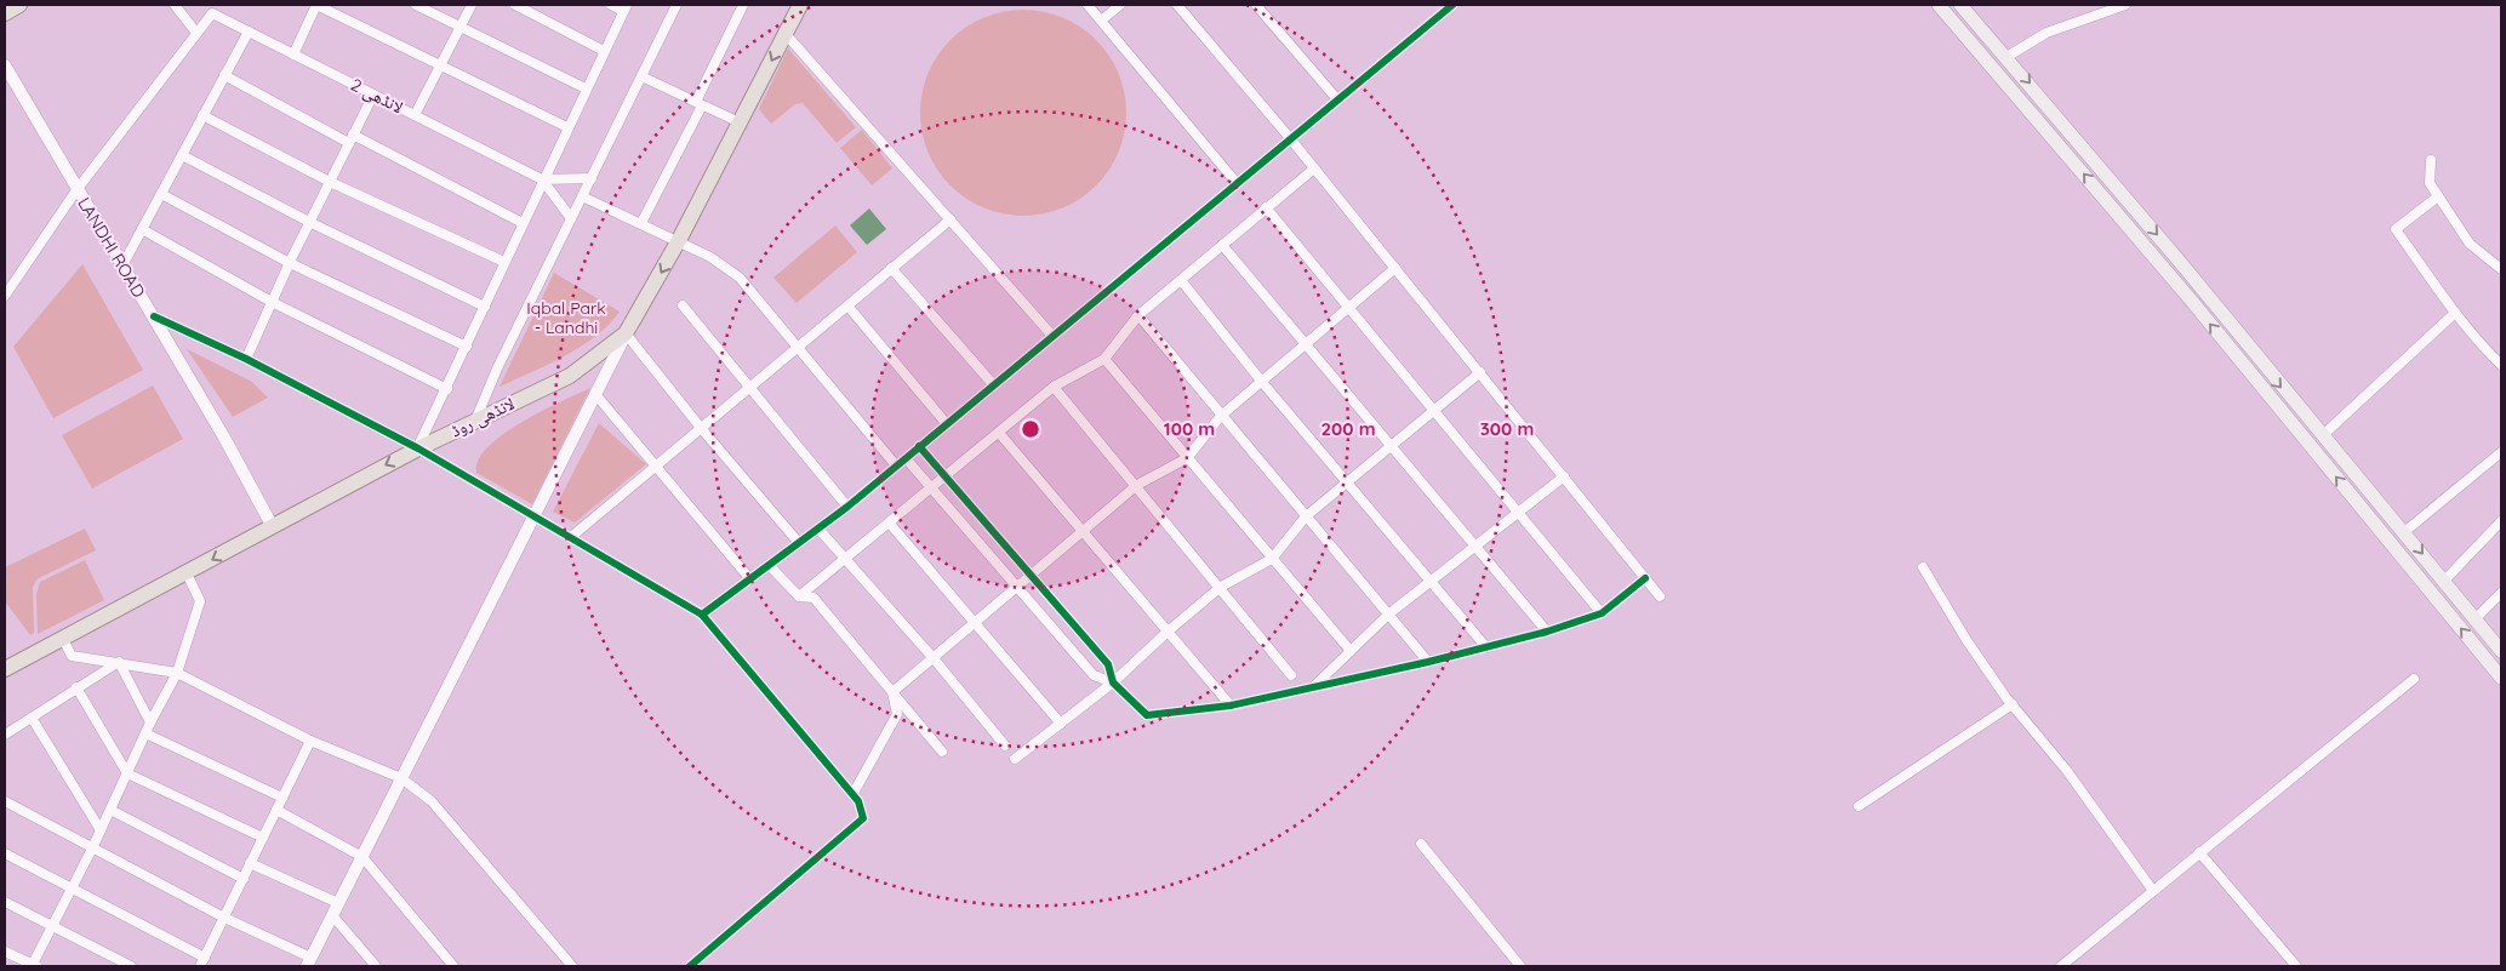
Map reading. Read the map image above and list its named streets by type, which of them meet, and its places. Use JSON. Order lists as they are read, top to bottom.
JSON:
{
  "streets": {
    "main road": ["لانڈھی روڈ"],
    "street": ["لانڈھی 2", "LANDHI ROAD"]
  },
  "crossings": [
    ["LANDHI ROAD", "لانڈھی روڈ"]
  ],
  "one_way": ["لانڈھی روڈ"],
  "parks": ["Iqbal Park - Landhi"],
  "rings": ["100 m", "200 m", "300 m"]
}
